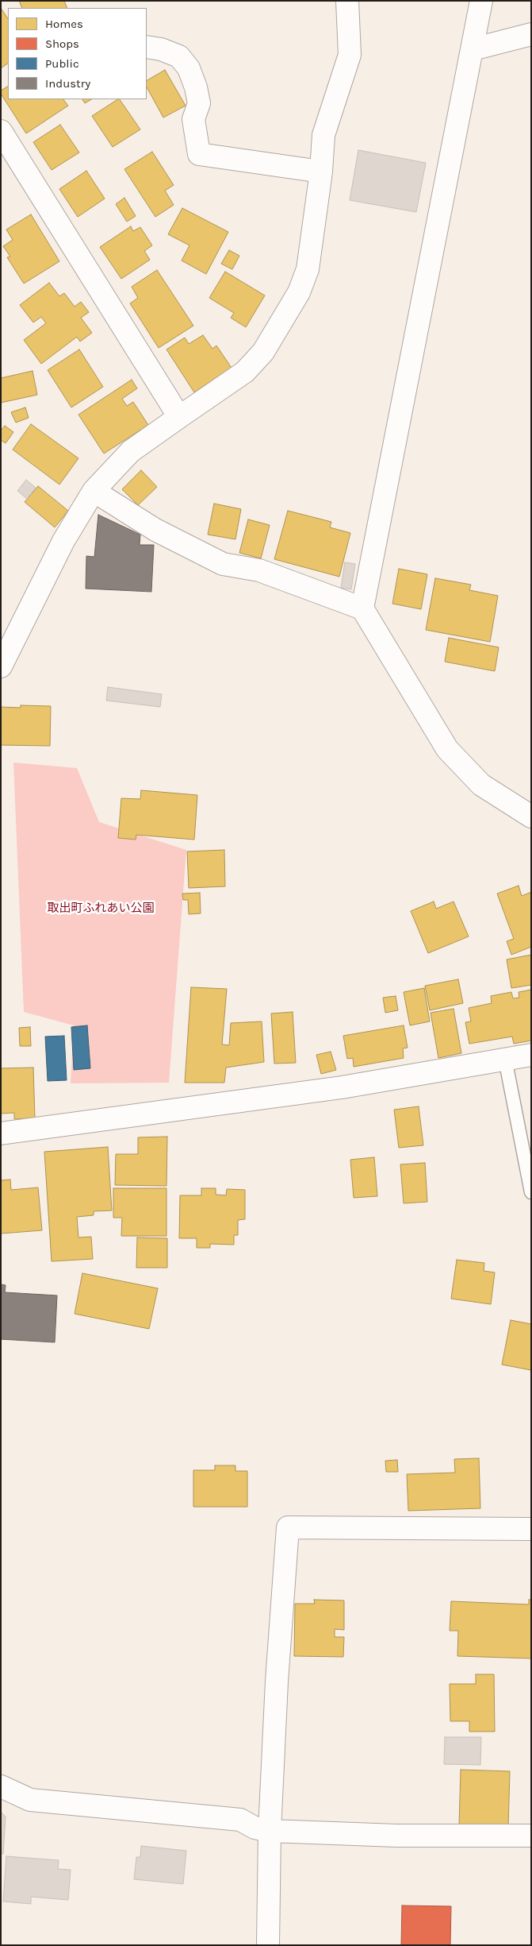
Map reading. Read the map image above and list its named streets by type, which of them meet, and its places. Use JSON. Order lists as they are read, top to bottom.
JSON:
{
  "parks": ["取出町ふれあい公園"],
  "legend": [
    "Homes",
    "Shops",
    "Public",
    "Industry"
  ]
}
